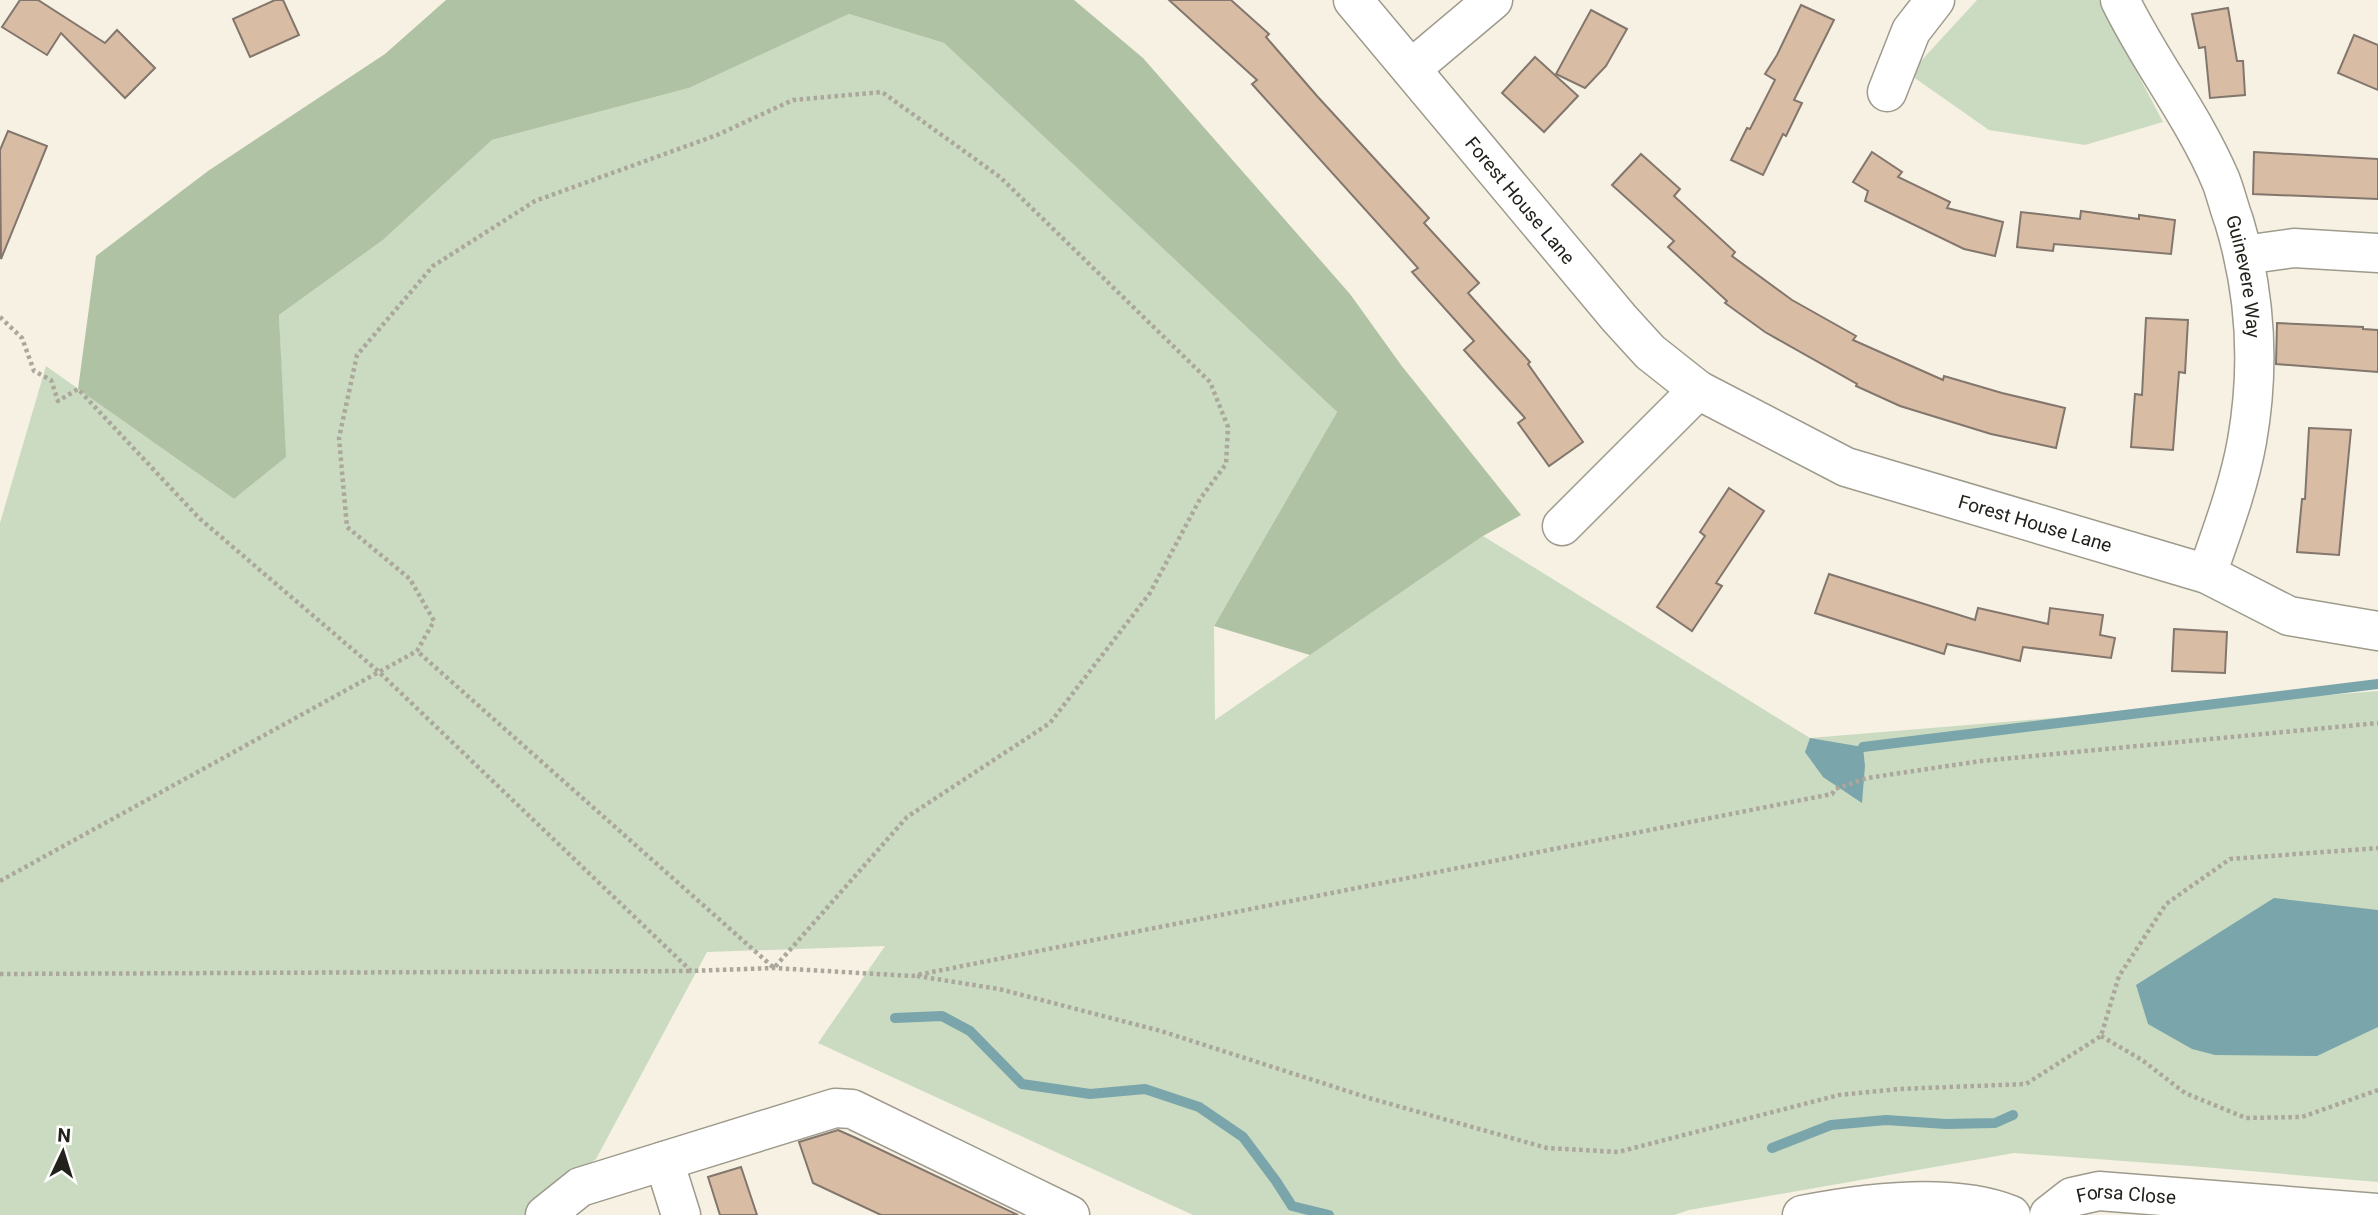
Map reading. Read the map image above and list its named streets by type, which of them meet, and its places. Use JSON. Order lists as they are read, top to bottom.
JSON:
{
  "streets": {
    "street": ["Forest House Lane", "Guinevere Way", "Forsa Close"]
  },
  "crossings": [
    ["Forest House Lane", "Guinevere Way"]
  ],
  "north": "top"
}
